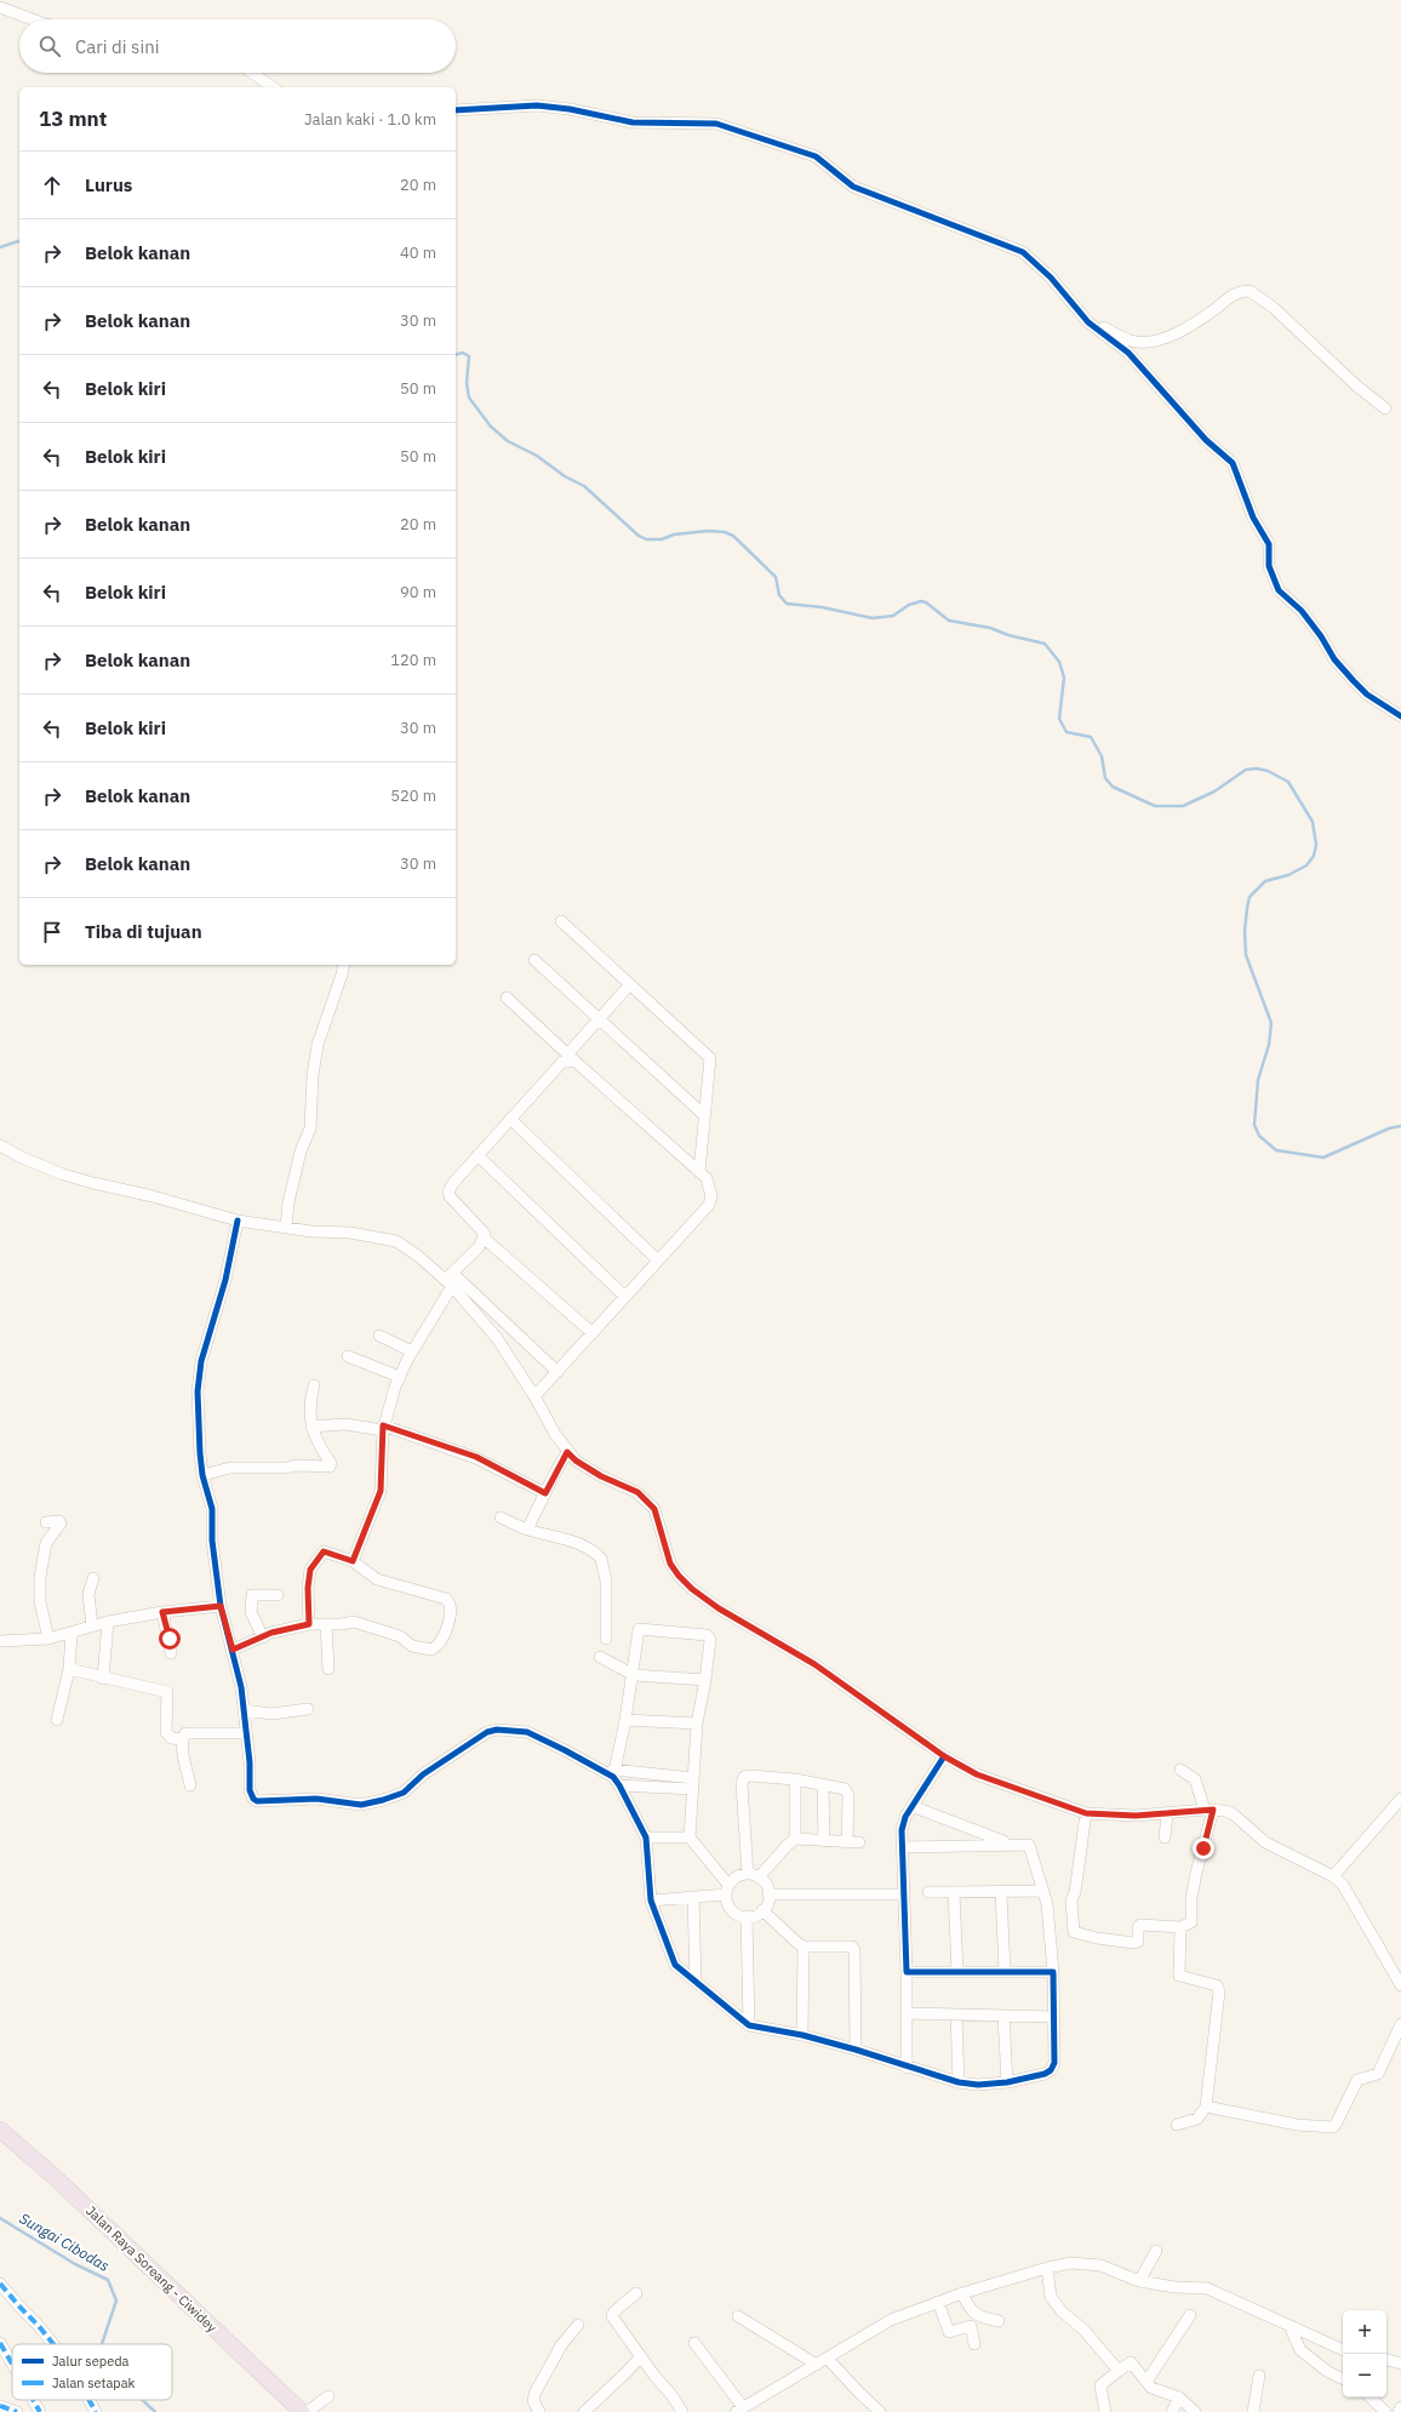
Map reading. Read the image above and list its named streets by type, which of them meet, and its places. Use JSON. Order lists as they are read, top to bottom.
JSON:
{
  "streets": {
    "highway": ["Jalan Raya Soreang - Ciwidey"]
  },
  "water": ["Sungai Cibodas"],
  "legend": ["Jalur sepeda", "Jalan setapak"],
  "page": {
    "search": "Cari di sini",
    "heading": ["13 mnt", "Jalan kaki · 1.0 km"],
    "list": [
      ["Lurus", "20 m"],
      ["Belok kanan", "40 m"],
      ["Belok kanan", "30 m"],
      ["Belok kiri", "50 m"],
      ["Belok kiri", "50 m"],
      ["Belok kanan", "20 m"],
      ["Belok kiri", "90 m"],
      ["Belok kanan", "120 m"],
      ["Belok kiri", "30 m"],
      ["Belok kanan", "520 m"],
      ["Belok kanan", "30 m"],
      "Tiba di tujuan"
    ],
    "map_buttons": ["+", "−"]
  }
}
